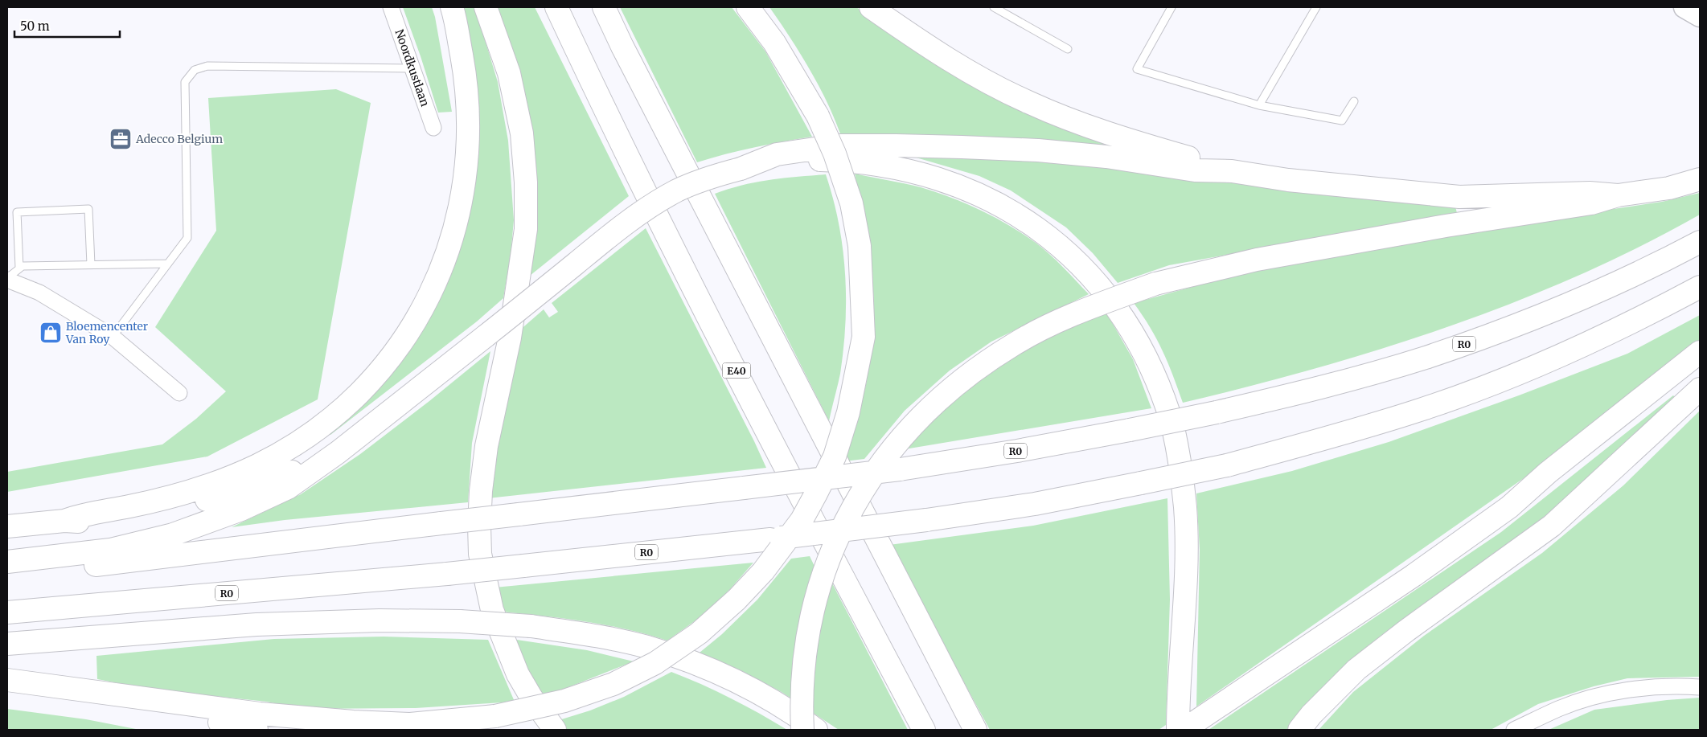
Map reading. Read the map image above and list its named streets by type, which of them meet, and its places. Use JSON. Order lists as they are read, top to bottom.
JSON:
{
  "streets": {
    "highway": ["R0", "E40"],
    "street": ["Noordkustlaan"]
  },
  "places": {
    "office": ["Adecco Belgium"],
    "shop": ["Bloemencenter Van Roy"]
  },
  "scale_bar": "50 m"
}
